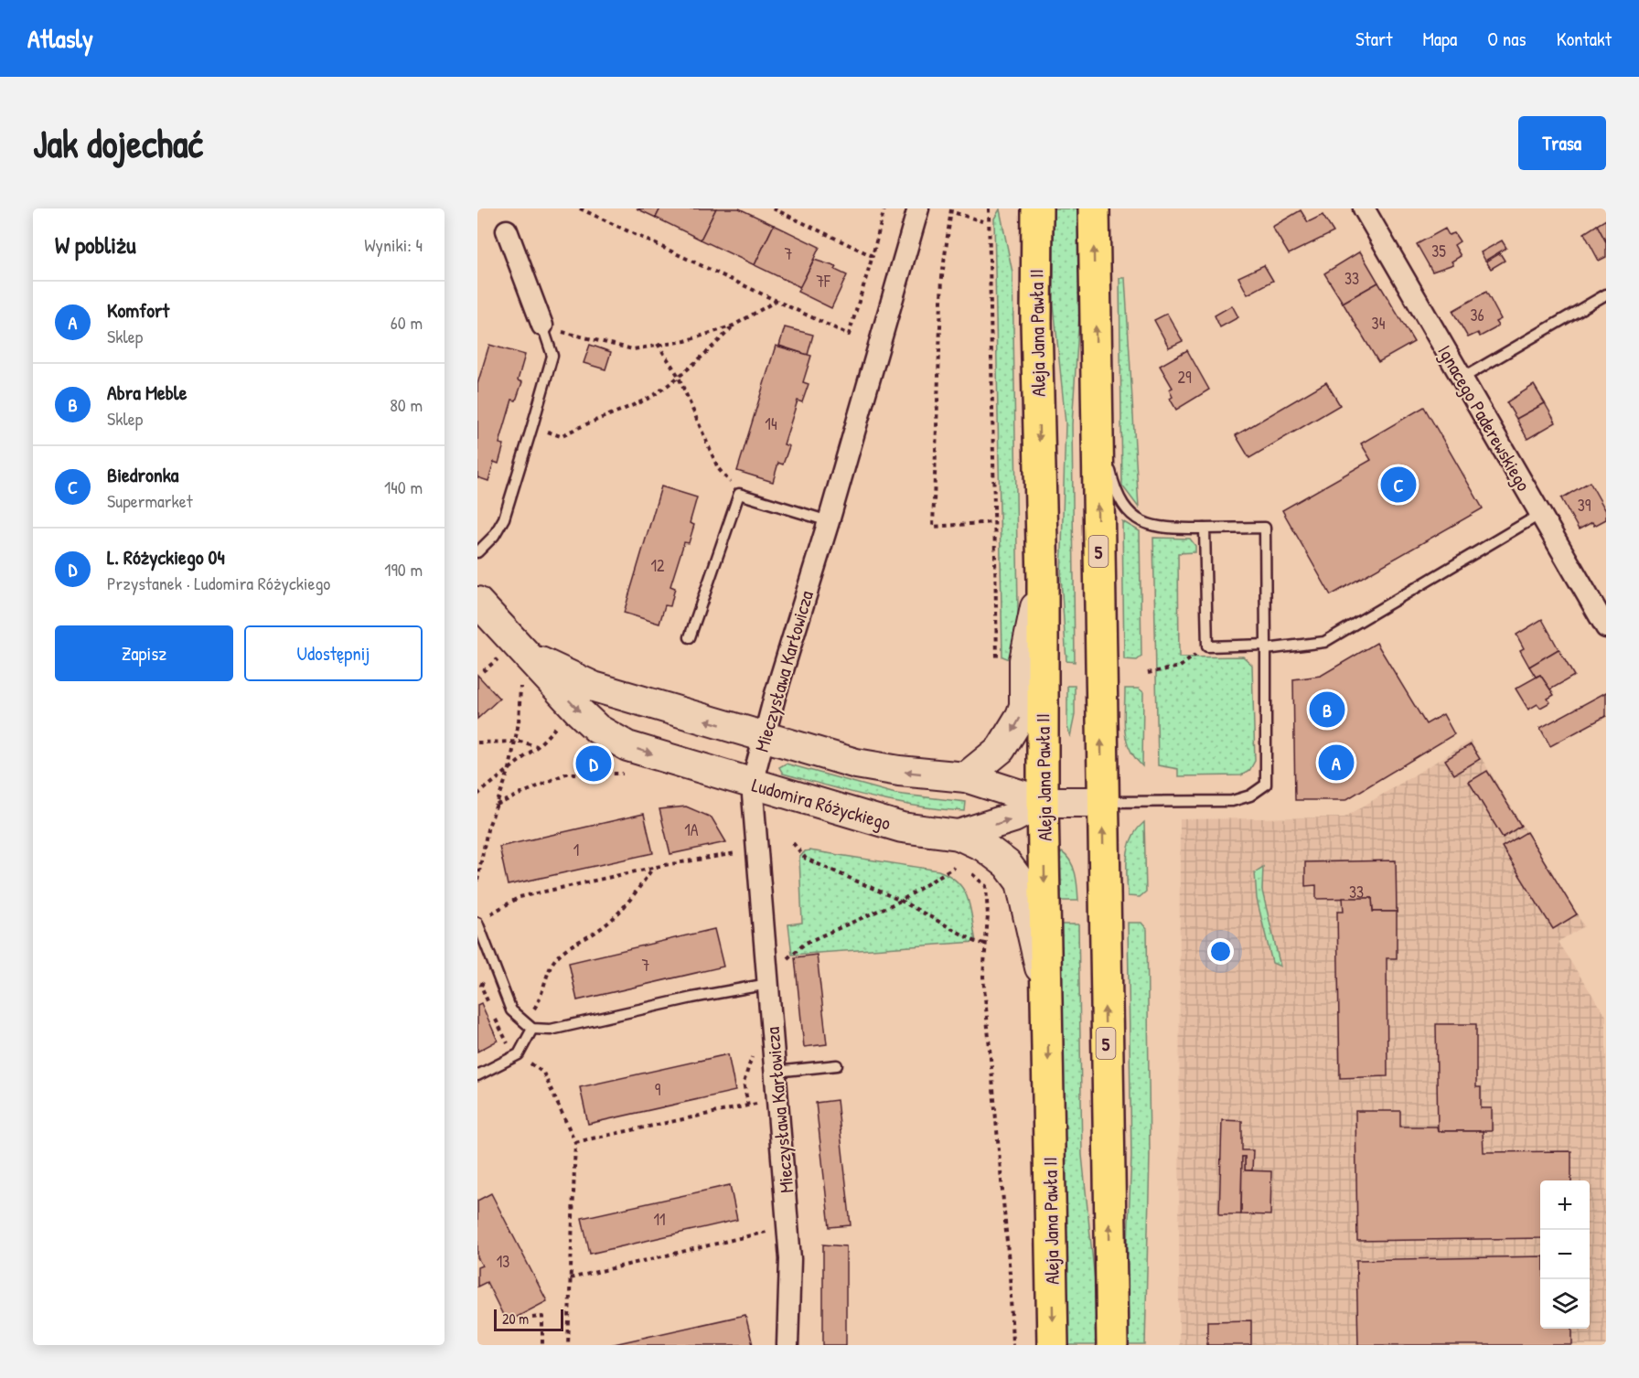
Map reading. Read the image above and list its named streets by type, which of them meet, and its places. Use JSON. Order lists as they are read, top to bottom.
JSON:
{
  "streets": {
    "main road": ["Aleja Jana Pawła II", "5"],
    "street": ["Ignacego Paderewskiego", "Mieczysława Karłowicza", "Ludomira Różyckiego"]
  },
  "crossings": [
    ["Aleja Jana Pawła II", "Ludomira Różyckiego"],
    ["Mieczysława Karłowicza", "Ludomira Różyckiego"]
  ],
  "house_numbers": [
    "35",
    "7",
    "33",
    "7F",
    "36",
    "34",
    "29",
    "14",
    "39",
    "12",
    "1A",
    "1",
    "33",
    "7",
    "9",
    "11",
    "13"
  ],
  "scale_bar": "20 m",
  "page": {
    "header": "Atlasly",
    "nav": [
      "Start",
      "Mapa",
      "O nas",
      "Kontakt"
    ],
    "buttons": [
      "Trasa",
      ["Zapisz", "Udostępnij"]
    ],
    "title": "Jak dojechać",
    "heading": ["W pobliżu", "Wyniki: 4"],
    "list": [
      {
        "mark": "A",
        "name": "Komfort",
        "note": "Sklep",
        "value": "60 m"
      },
      {
        "mark": "B",
        "name": "Abra Meble",
        "note": "Sklep",
        "value": "80 m"
      },
      {
        "mark": "C",
        "name": "Biedronka",
        "note": "Supermarket",
        "value": "140 m"
      },
      {
        "mark": "D",
        "name": "L. Różyckiego 04",
        "note": "Przystanek · Ludomira Różyckiego",
        "value": "190 m"
      }
    ],
    "pins": [
      "C",
      "B",
      "A",
      "D"
    ],
    "map_buttons": ["+", "−"],
    "scale": "20 m"
  }
}
